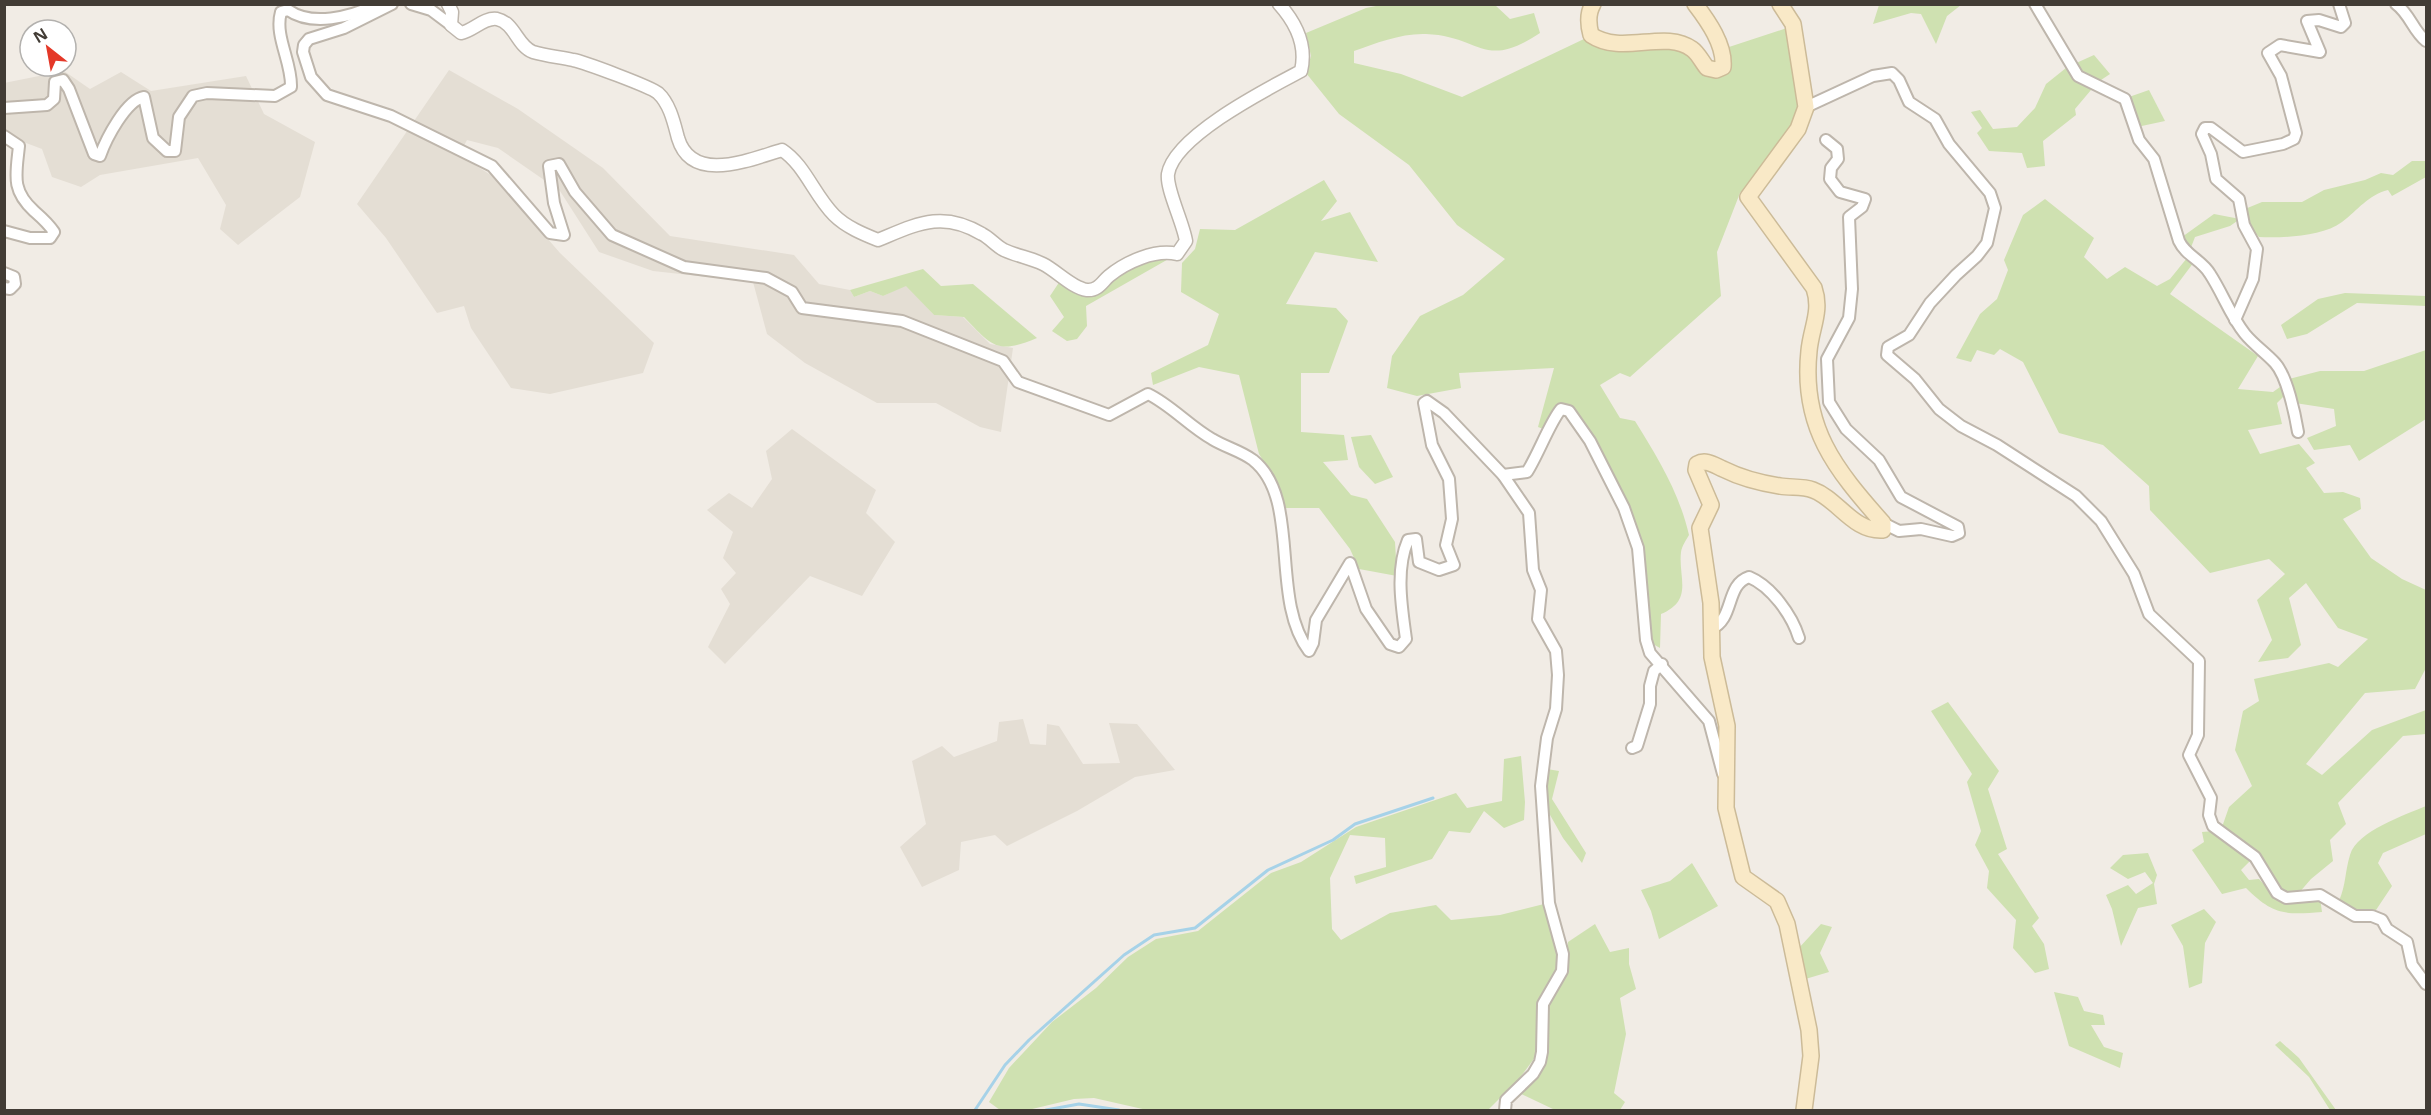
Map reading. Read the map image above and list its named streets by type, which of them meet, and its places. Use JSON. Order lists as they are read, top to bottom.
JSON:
{
  "north": "top left"
}
